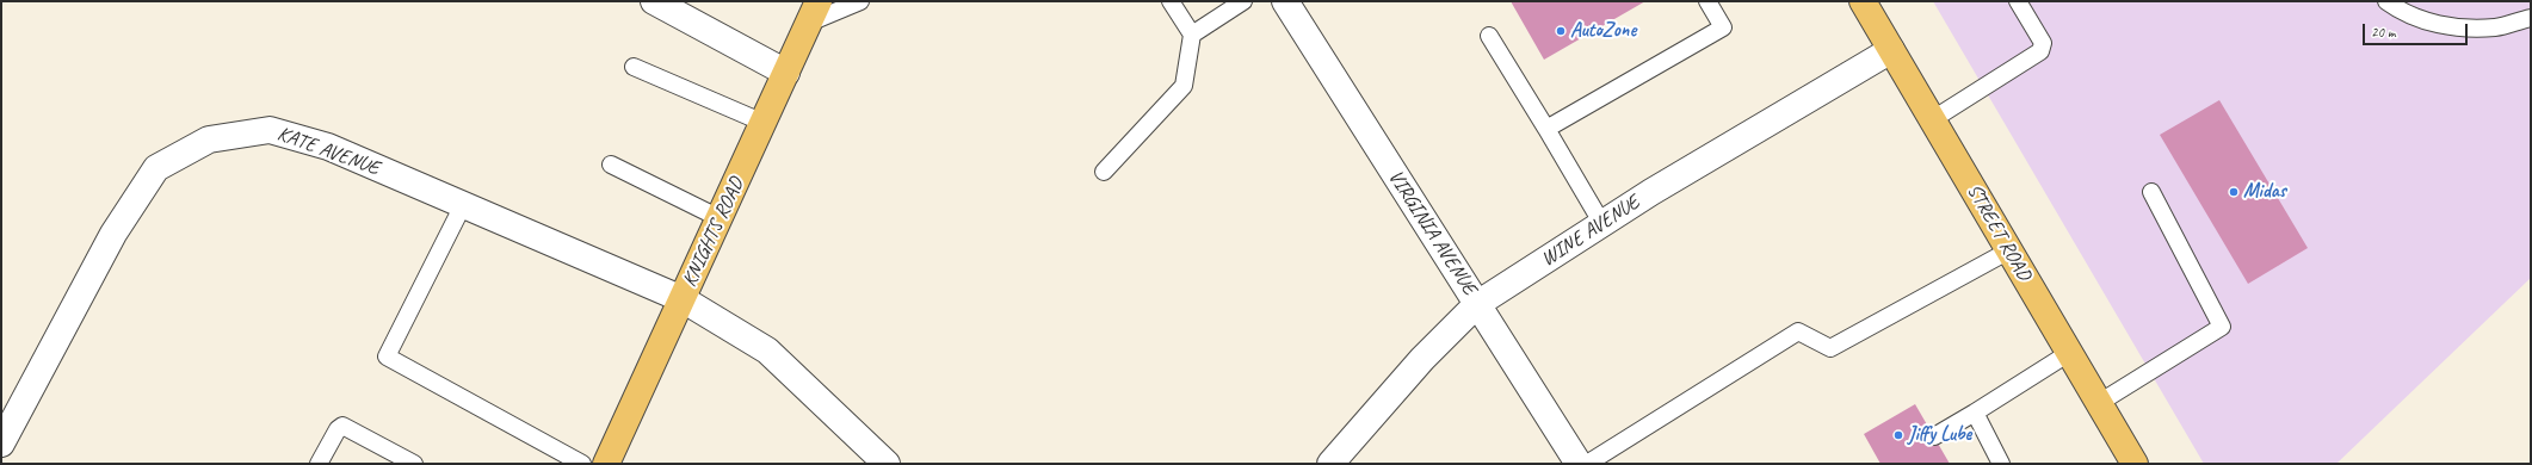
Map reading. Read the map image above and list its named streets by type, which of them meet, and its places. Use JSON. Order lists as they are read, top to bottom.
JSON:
{
  "streets": {
    "main road": ["KNIGHTS ROAD", "STREET ROAD"],
    "street": ["KATE AVENUE", "WINE AVENUE", "VIRGINIA AVENUE"]
  },
  "crossings": [
    ["KATE AVENUE", "KNIGHTS ROAD"],
    ["WINE AVENUE", "VIRGINIA AVENUE"],
    ["WINE AVENUE", "STREET ROAD"]
  ],
  "places": ["AutoZone", "Midas", "Jiffy Lube"],
  "scale_bar": "20 m"
}
